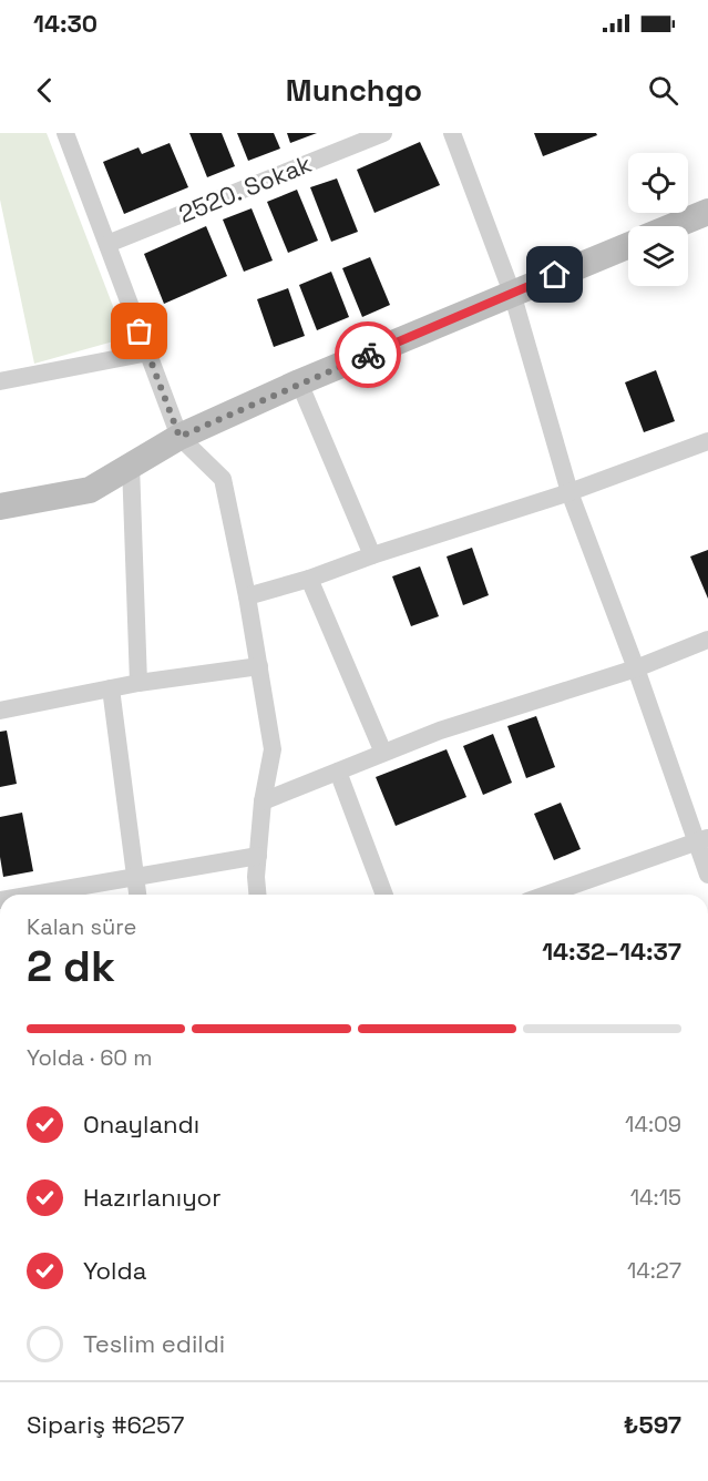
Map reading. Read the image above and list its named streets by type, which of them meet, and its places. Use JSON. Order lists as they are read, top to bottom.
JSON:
{
  "streets": {
    "street": ["2520. Sokak"]
  },
  "page": {
    "status": "14:30",
    "header": "Munchgo",
    "heading": ["2 dk", "Kalan süre", "14:32–14:37"],
    "panel": ["Sipariş #6257", "₺597"],
    "bar": "Yolda · 60 m",
    "list": [
      ["Onaylandı", "14:09"],
      ["Hazırlanıyor", "14:15"],
      ["Yolda", "14:27"],
      "Teslim edildi"
    ]
  }
}
